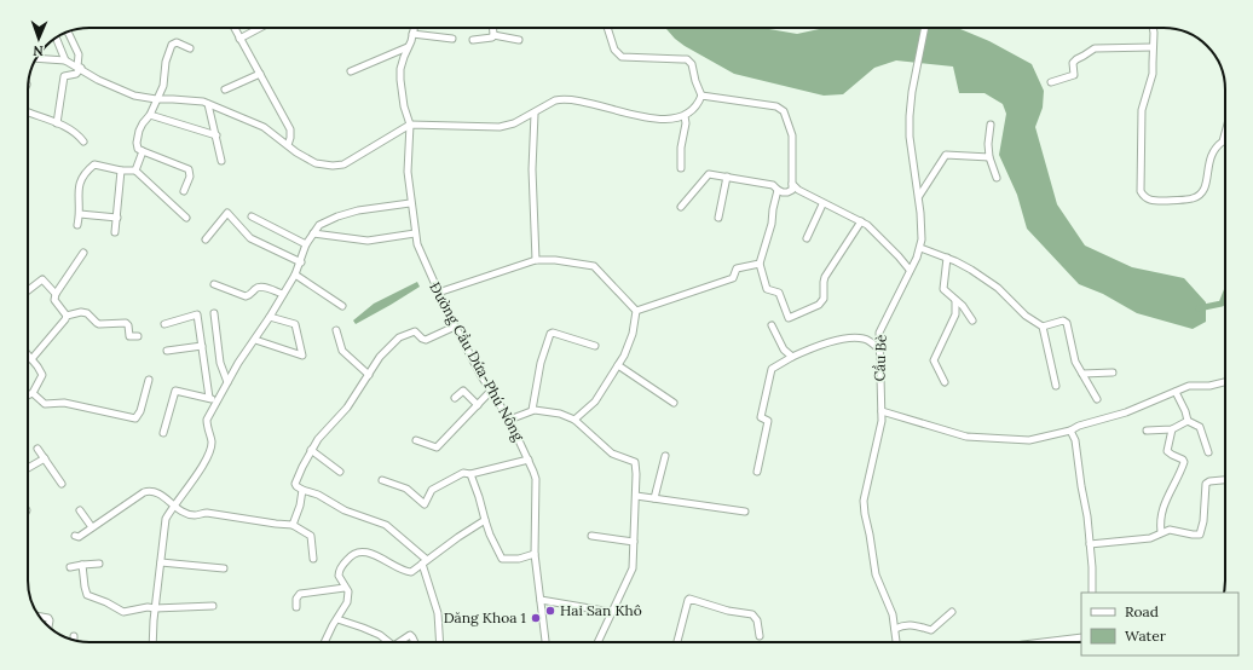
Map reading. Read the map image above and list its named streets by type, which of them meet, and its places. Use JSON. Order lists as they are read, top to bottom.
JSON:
{
  "streets": {
    "street": ["Cầu Bè", "Đường Cầu Dứa-Phú Nông"]
  },
  "places": ["Hai San Khô", "Dăng Khoa 1"],
  "legend": ["Road", "Water"],
  "north": "bottom"
}
